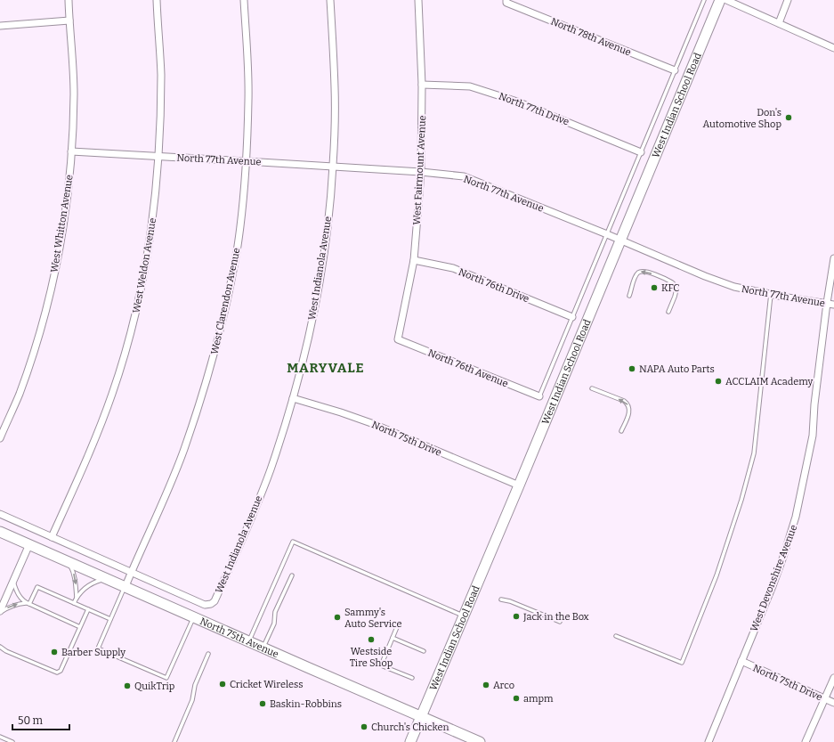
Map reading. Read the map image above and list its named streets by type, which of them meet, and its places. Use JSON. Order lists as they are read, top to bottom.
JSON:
{
  "streets": {
    "main road": ["West Indian School Road", "North 75th Avenue"],
    "street": [
      "North 78th Avenue",
      "North 77th Drive",
      "North 77th Avenue",
      "West Fairmount Avenue",
      "West Whitton Avenue",
      "West Weldon Avenue",
      "West Indianola Avenue",
      "North 76th Drive",
      "West Clarendon Avenue",
      "North 76th Avenue",
      "North 75th Drive",
      "West Devonshire Avenue"
    ]
  },
  "crossings": [
    ["North 78th Avenue", "West Indian School Road"],
    ["West Indian School Road", "North 77th Drive"],
    ["West Indian School Road", "North 77th Avenue"],
    ["West Indian School Road", "North 76th Drive"],
    ["West Indian School Road", "North 76th Avenue"],
    ["West Indian School Road", "North 75th Drive"],
    ["West Indian School Road", "North 75th Avenue"],
    ["North 77th Drive", "West Fairmount Avenue"],
    ["North 77th Avenue", "West Fairmount Avenue"],
    ["North 77th Avenue", "West Whitton Avenue"],
    ["North 77th Avenue", "West Weldon Avenue"],
    ["North 77th Avenue", "West Indianola Avenue"],
    ["North 77th Avenue", "West Clarendon Avenue"],
    ["North 77th Avenue", "West Devonshire Avenue"],
    ["West Fairmount Avenue", "North 76th Drive"],
    ["West Fairmount Avenue", "North 76th Avenue"],
    ["West Weldon Avenue", "North 75th Avenue"],
    ["West Indianola Avenue", "North 75th Drive"],
    ["West Indianola Avenue", "North 75th Avenue"],
    ["West Clarendon Avenue", "North 75th Avenue"],
    ["North 75th Drive", "West Devonshire Avenue"]
  ],
  "districts": ["MARYVALE"],
  "places": [
    "Don's Automotive Shop",
    "KFC",
    "NAPA Auto Parts",
    "ACCLAIM Academy",
    "Jack in the Box",
    "Sammy's Auto Service",
    "Westside Tire Shop",
    "Barber Supply",
    "Cricket Wireless",
    "Arco",
    "QuikTrip",
    "ampm",
    "Baskin-Robbins",
    "Church's Chicken"
  ],
  "scale_bar": "50 m"
}
